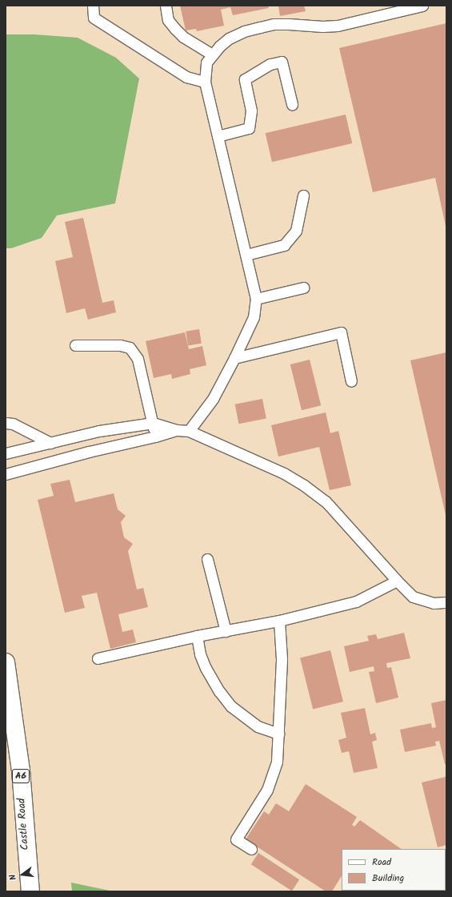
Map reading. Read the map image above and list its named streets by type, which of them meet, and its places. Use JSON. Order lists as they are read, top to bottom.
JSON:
{
  "streets": {
    "main road": ["A6", "Castle Road"]
  },
  "legend": ["Road", "Building"],
  "north": "left"
}
